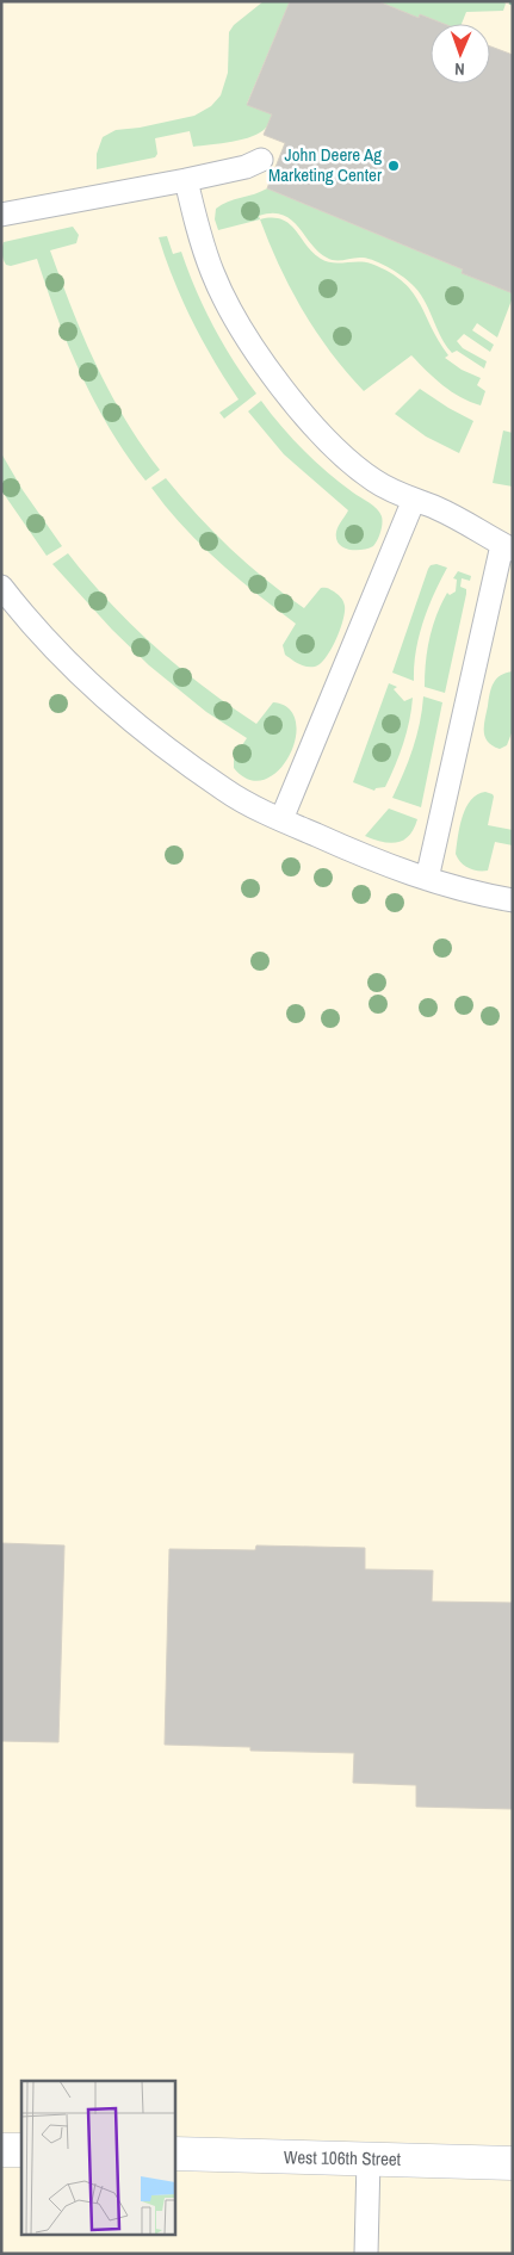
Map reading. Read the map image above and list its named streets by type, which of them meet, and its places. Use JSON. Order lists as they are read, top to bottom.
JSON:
{
  "streets": {
    "street": ["West 106th Street"]
  },
  "places": ["John Deere Ag Marketing Center"],
  "north": "bottom"
}
